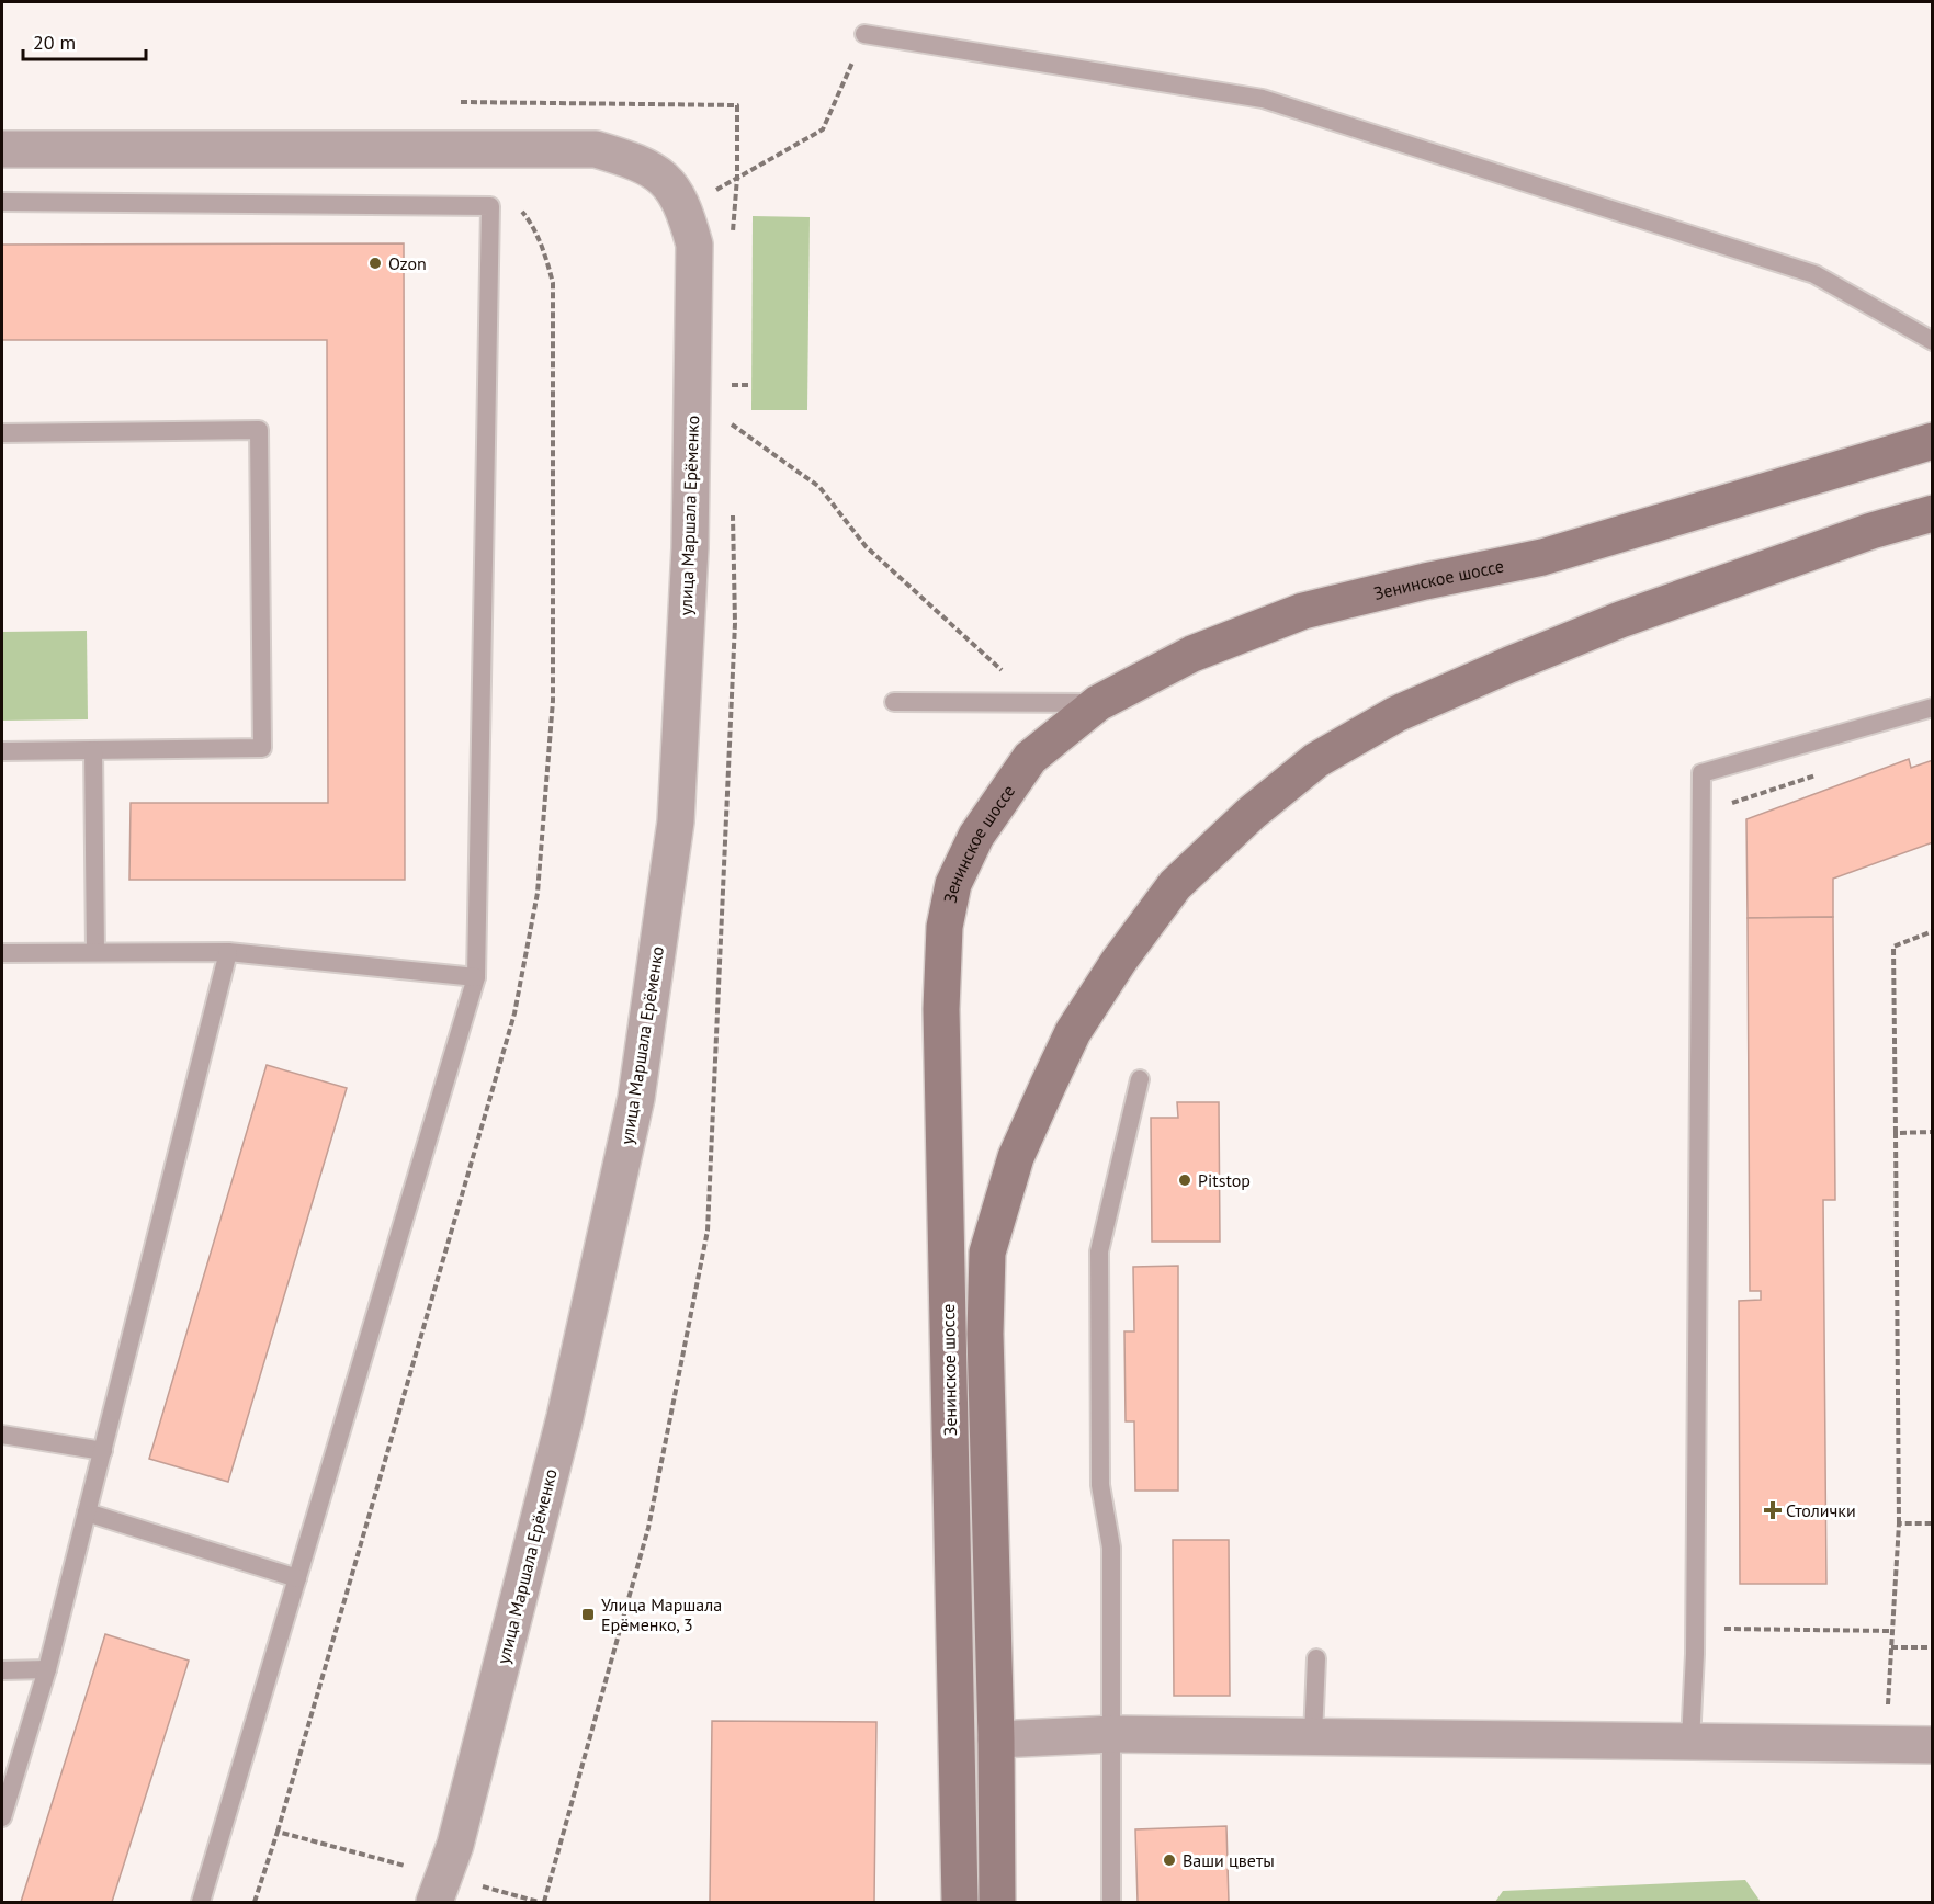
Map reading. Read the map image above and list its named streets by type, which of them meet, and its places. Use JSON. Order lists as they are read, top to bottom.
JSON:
{
  "streets": {
    "main road": ["Зенинское шоссе"],
    "street": ["улица Маршала Ерёменко"]
  },
  "places": {
    "other": ["Ozon", "Pitstop", "Ваши цветы"],
    "health": ["Столички"],
    "transit": ["Улица Маршала Ерёменко, 3"]
  },
  "scale_bar": "20 m"
}
